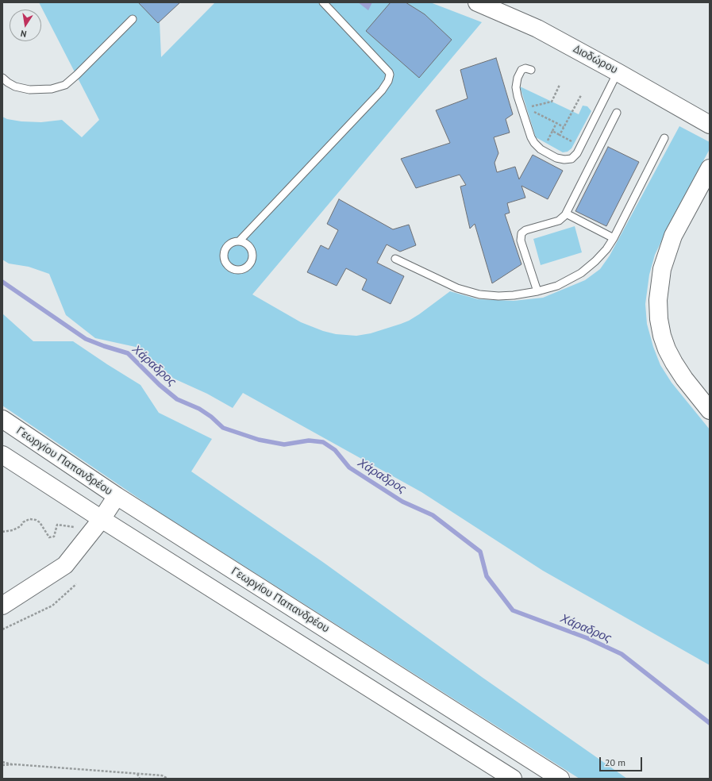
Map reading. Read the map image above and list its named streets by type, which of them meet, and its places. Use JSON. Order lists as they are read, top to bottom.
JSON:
{
  "streets": {
    "main road": ["Διοδώρου", "Γεωργίου Παπανδρέου"]
  },
  "water": ["Χάραδρος"],
  "scale_bar": "20 m",
  "north": "bottom"
}
